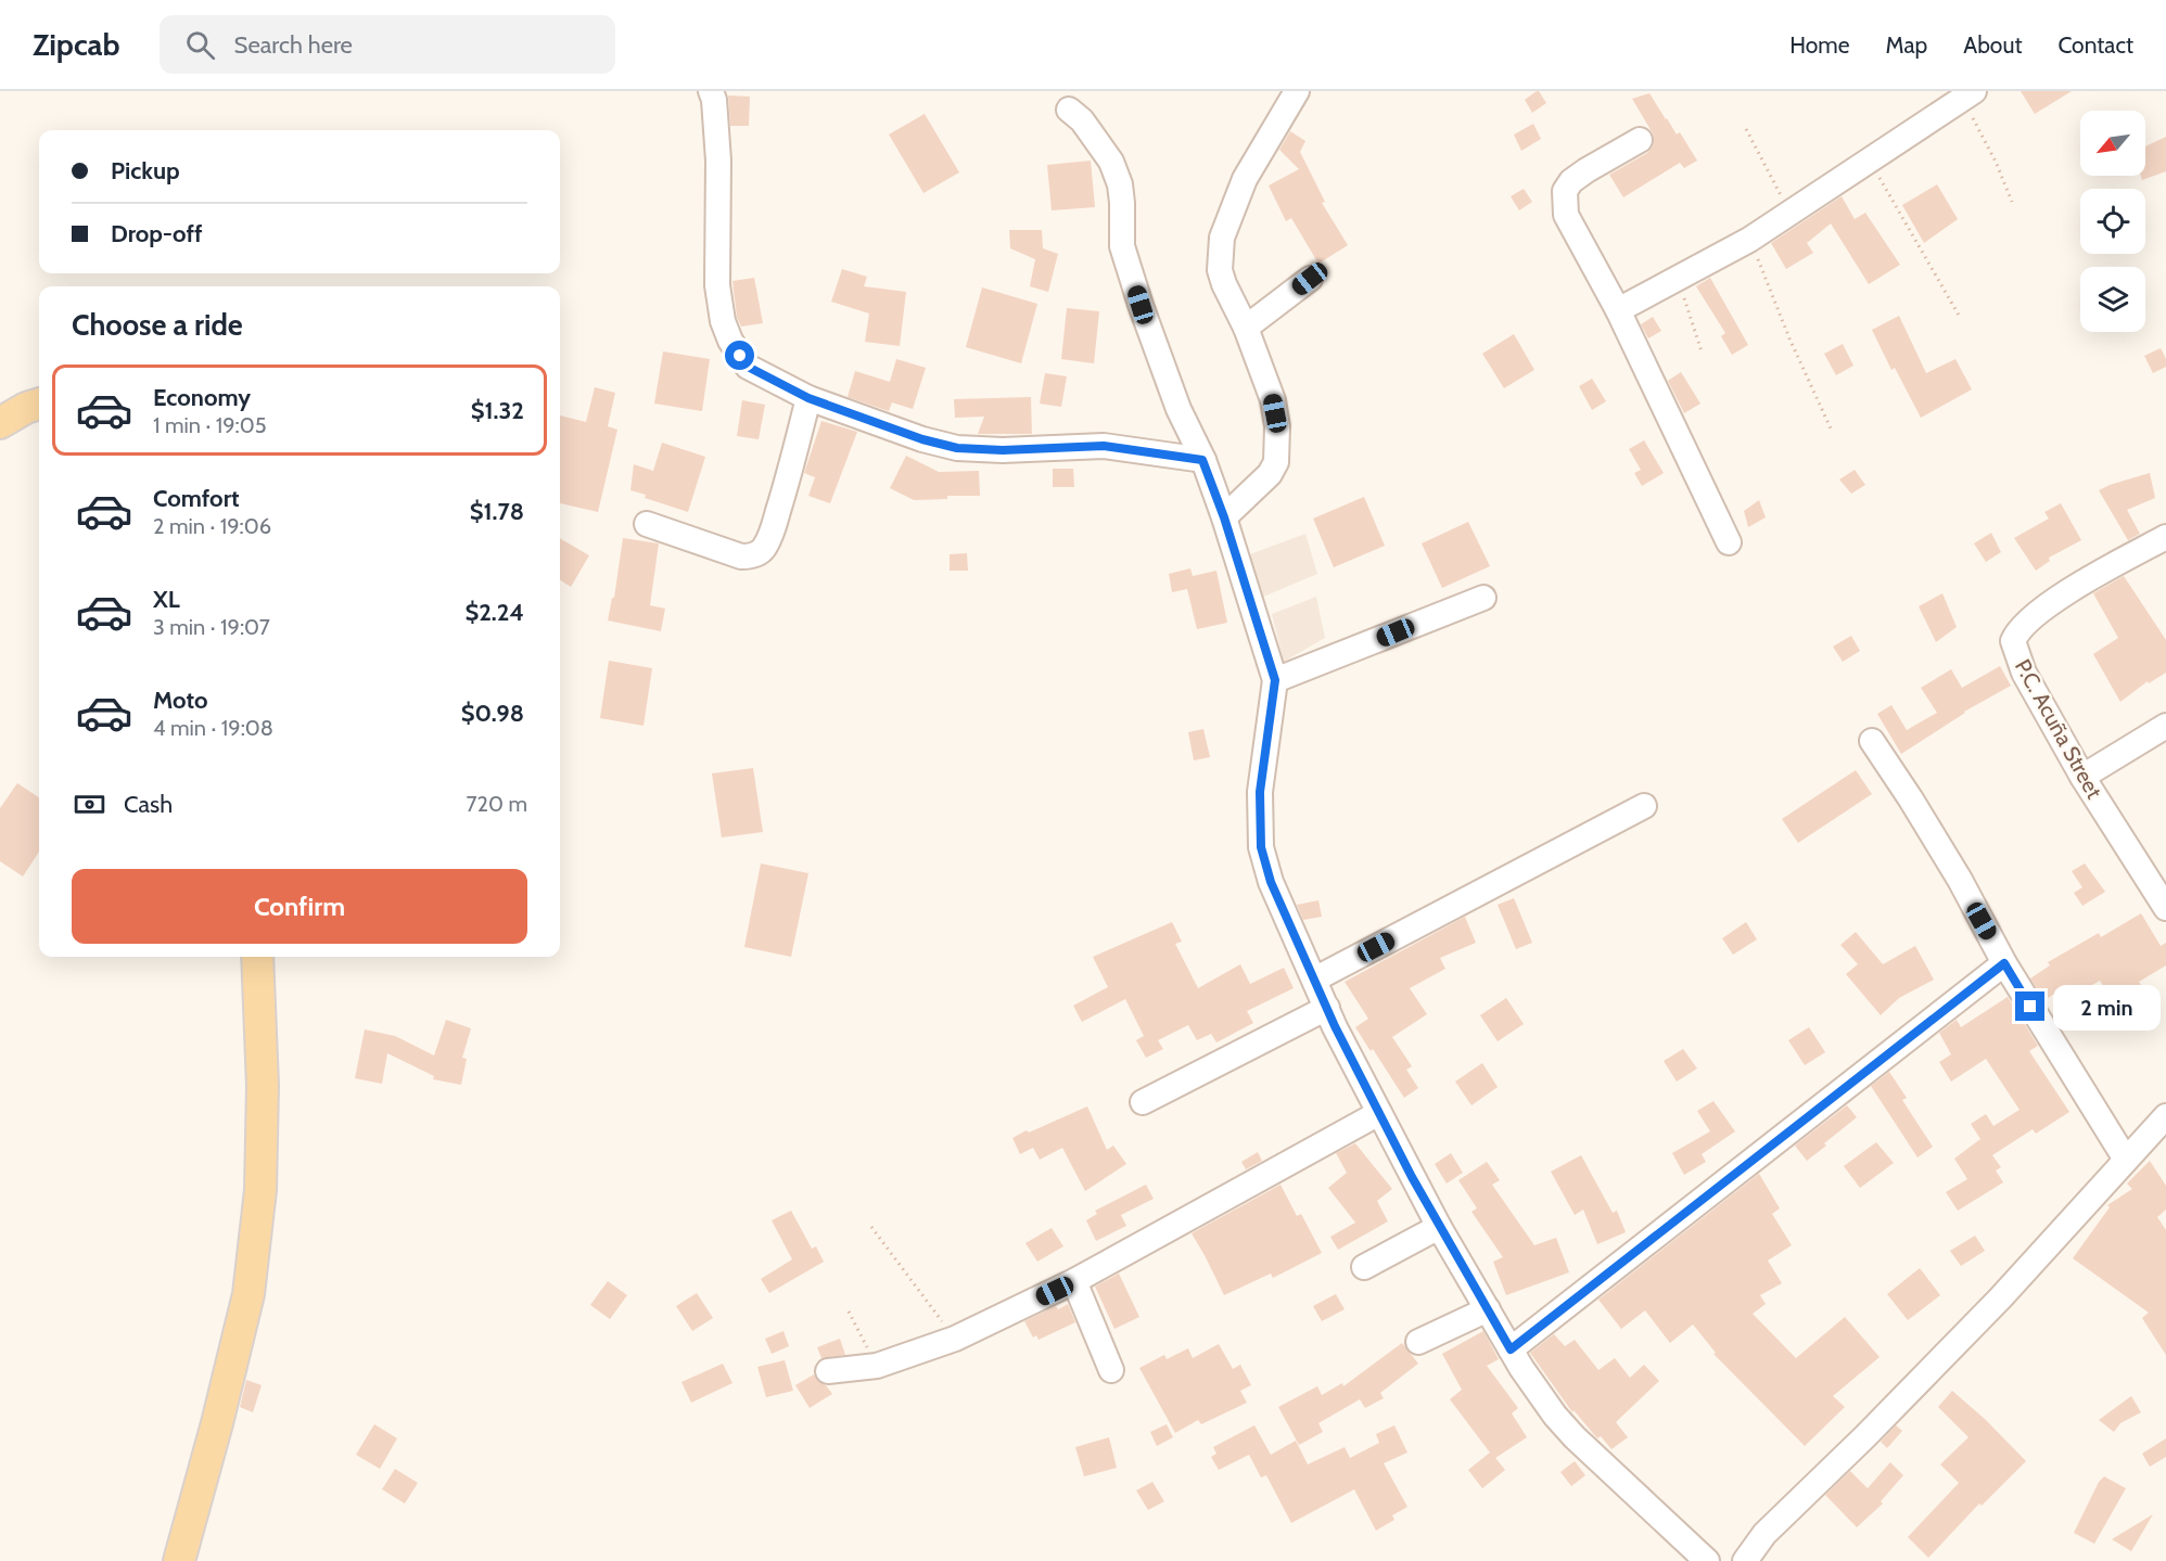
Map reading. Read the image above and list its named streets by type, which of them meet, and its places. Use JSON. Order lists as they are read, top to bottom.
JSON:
{
  "streets": {
    "street": ["P.C. Acuña Street"]
  },
  "north": "bottom left",
  "page": {
    "header": "Zipcab",
    "search": "Search here",
    "nav": [
      "Home",
      "Map",
      "About",
      "Contact"
    ],
    "banner": ["Pickup", "Drop-off"],
    "heading": "Choose a ride",
    "list": [
      {
        "name": "Economy",
        "note": "1 min · 19:05",
        "value": "$1.32"
      },
      {
        "name": "Comfort",
        "note": "2 min · 19:06",
        "value": "$1.78"
      },
      {
        "name": "XL",
        "note": "3 min · 19:07",
        "value": "$2.24"
      },
      {
        "name": "Moto",
        "note": "4 min · 19:08",
        "value": "$0.98"
      }
    ],
    "pay": ["Cash", "720 m"],
    "buttons": "Confirm",
    "bubble": "2 min"
  }
}
